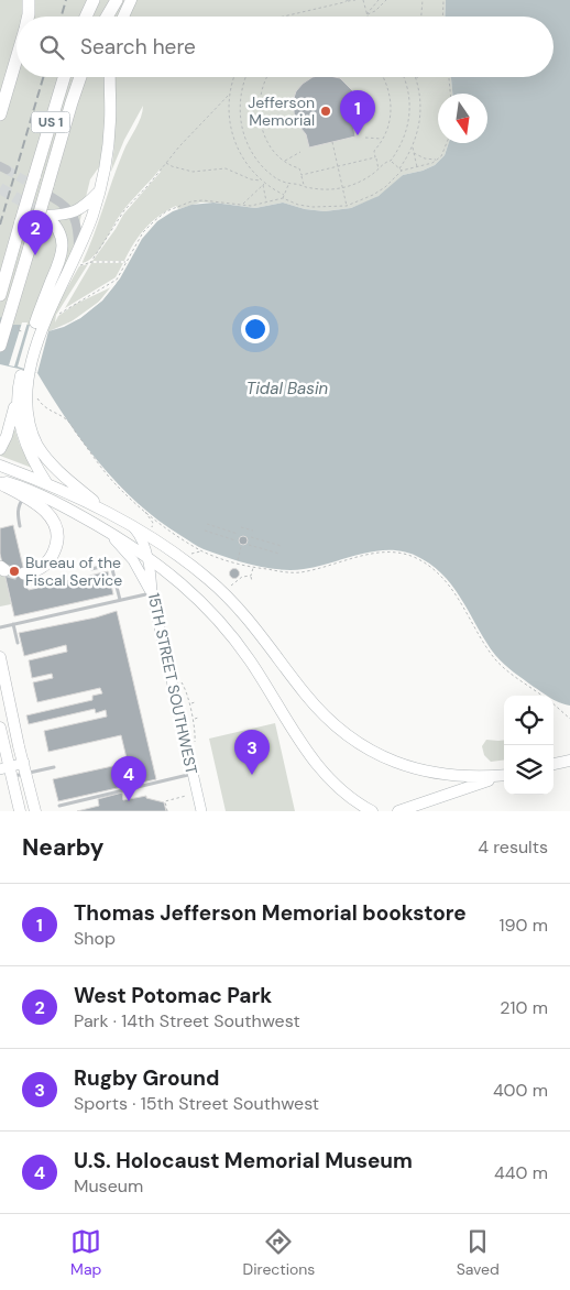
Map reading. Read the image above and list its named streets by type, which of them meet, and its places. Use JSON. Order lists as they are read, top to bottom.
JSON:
{
  "streets": {
    "highway": ["US 1"],
    "main road": ["15TH STREET SOUTHWEST"]
  },
  "water": ["Tidal Basin"],
  "places": ["Jefferson Memorial", "Bureau of the Fiscal Service"],
  "north": "bottom",
  "page": {
    "search": "Search here",
    "pins": [
      "1",
      "2",
      "3",
      "4"
    ],
    "heading": ["Nearby", "4 results"],
    "list": [
      {
        "mark": "1",
        "name": "Thomas Jefferson Memorial bookstore",
        "note": "Shop",
        "value": "190 m"
      },
      {
        "mark": "2",
        "name": "West Potomac Park",
        "note": "Park · 14th Street Southwest",
        "value": "210 m"
      },
      {
        "mark": "3",
        "name": "Rugby Ground",
        "note": "Sports · 15th Street Southwest",
        "value": "400 m"
      },
      {
        "mark": "4",
        "name": "U.S. Holocaust Memorial Museum",
        "note": "Museum",
        "value": "440 m"
      }
    ],
    "nav": ["Map", "Directions", "Saved"]
  }
}
